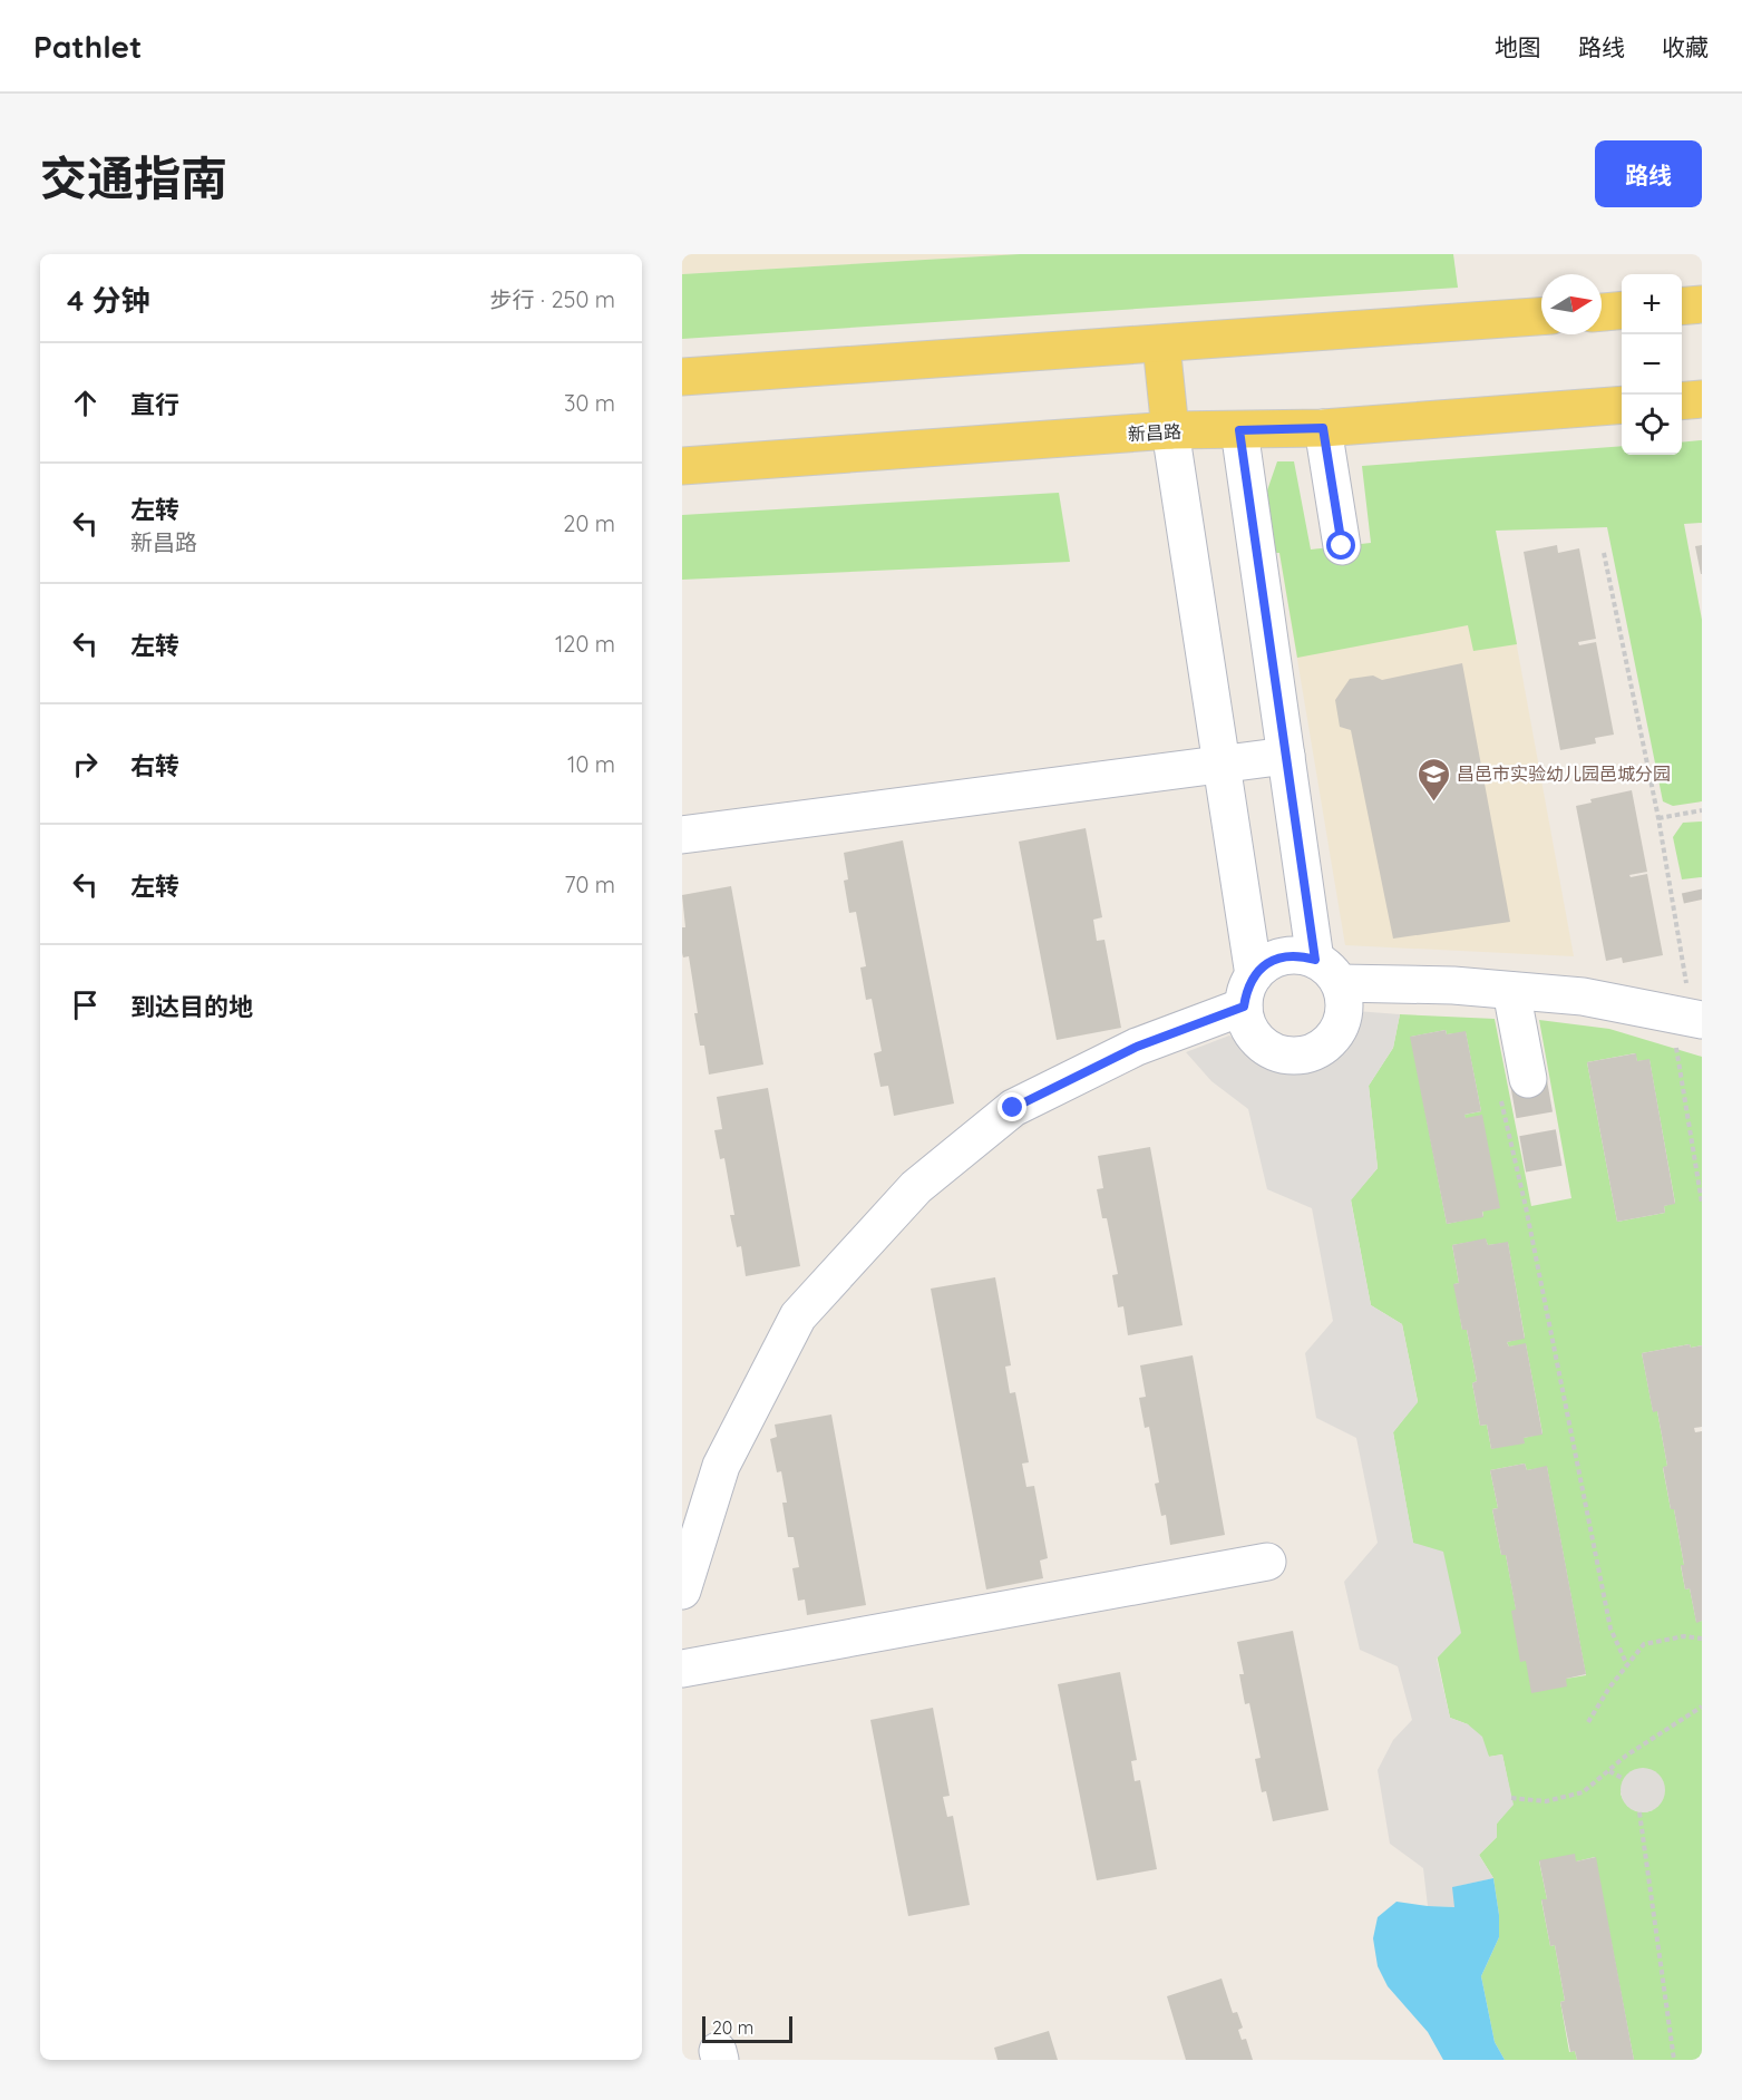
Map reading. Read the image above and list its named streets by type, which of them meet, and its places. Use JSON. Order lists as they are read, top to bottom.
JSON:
{
  "streets": {
    "main road": ["新昌路"]
  },
  "places": {
    "school or university": ["昌邑市实验幼儿园邑城分园"]
  },
  "scale_bar": "20 m",
  "north": "right",
  "page": {
    "header": "Pathlet",
    "nav": ["地图", "路线", "收藏"],
    "title": "交通指南",
    "buttons": "路线",
    "heading": ["4 分钟", "步行 · 250 m"],
    "map_buttons": ["+", "−"],
    "list": [
      ["直行", "30 m"],
      ["左转", "新昌路", "20 m"],
      ["左转", "120 m"],
      ["右转", "10 m"],
      ["左转", "70 m"],
      "到达目的地"
    ],
    "scale": "20 m"
  }
}
